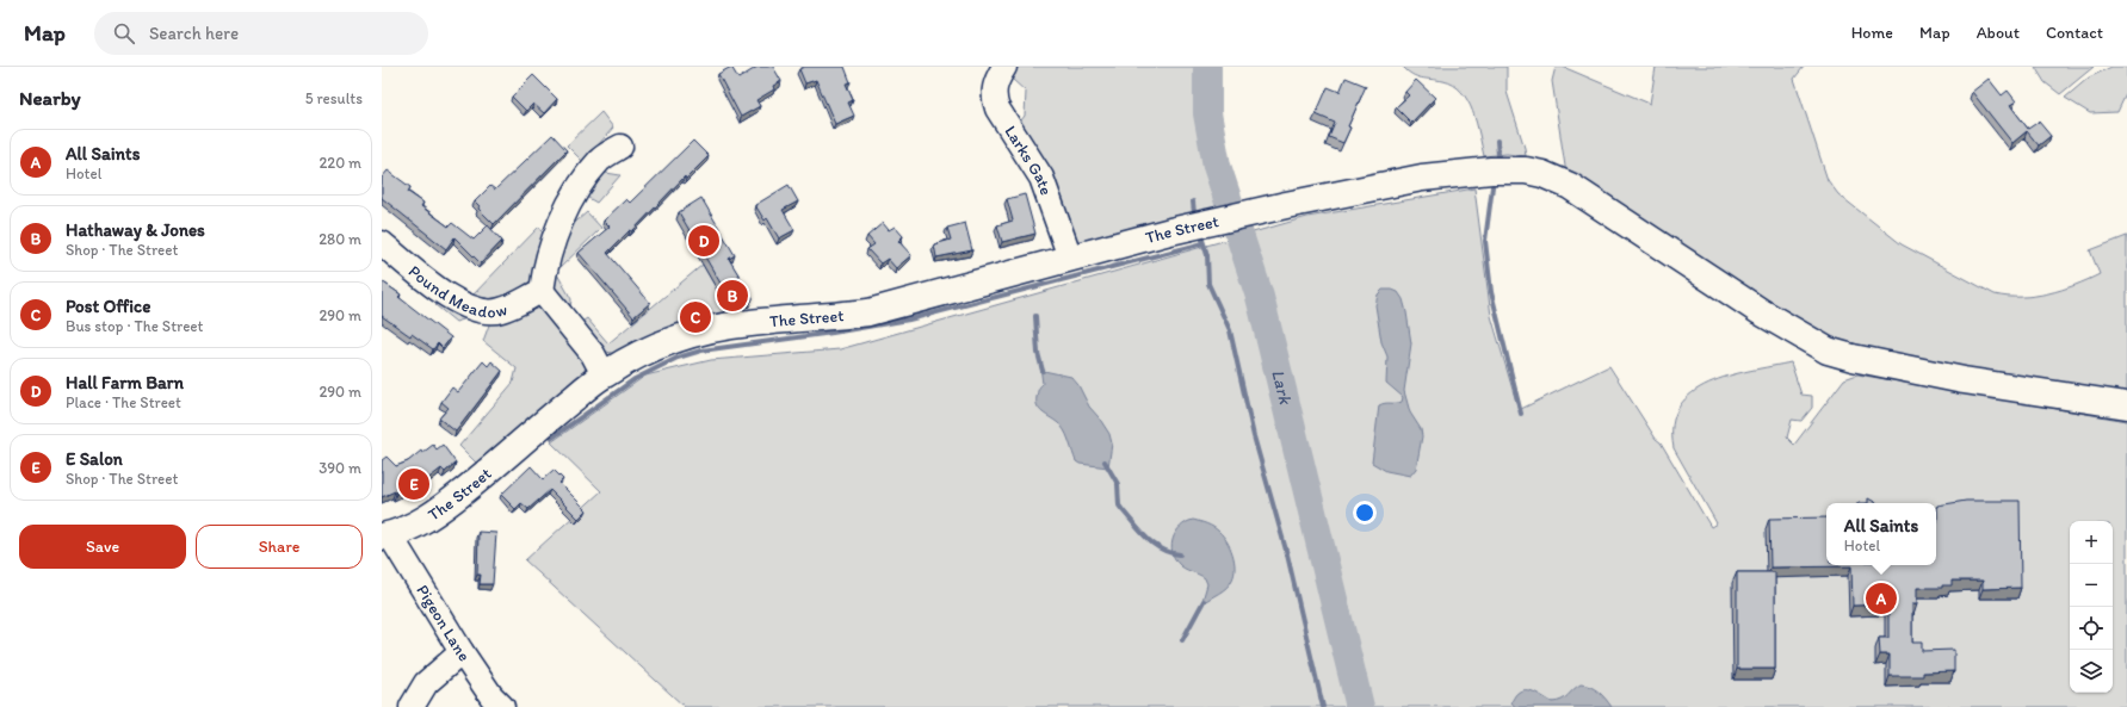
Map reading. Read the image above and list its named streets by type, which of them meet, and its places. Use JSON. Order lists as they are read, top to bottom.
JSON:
{
  "streets": {
    "main road": ["The Street"],
    "street": ["Larks Gate", "Pound Meadow", "Pigeon Lane"]
  },
  "crossings": [
    ["Larks Gate", "The Street"],
    ["The Street", "Pigeon Lane"]
  ],
  "water": ["Lark"],
  "page": {
    "header": "Map",
    "search": "Search here",
    "nav": [
      "Home",
      "Map",
      "About",
      "Contact"
    ],
    "heading": ["Nearby", "5 results"],
    "list": [
      {
        "mark": "A",
        "name": "All Saints",
        "note": "Hotel",
        "value": "220 m"
      },
      {
        "mark": "B",
        "name": "Hathaway & Jones",
        "note": "Shop · The Street",
        "value": "280 m"
      },
      {
        "mark": "C",
        "name": "Post Office",
        "note": "Bus stop · The Street",
        "value": "290 m"
      },
      {
        "mark": "D",
        "name": "Hall Farm Barn",
        "note": "Place · The Street",
        "value": "290 m"
      },
      {
        "mark": "E",
        "name": "E Salon",
        "note": "Shop · The Street",
        "value": "390 m"
      }
    ],
    "pins": [
      "D",
      "B",
      "C",
      "E",
      "A"
    ],
    "popup": ["All Saints", "Hotel"],
    "buttons": ["Save", "Share"],
    "map_buttons": ["+", "−"]
  }
}
